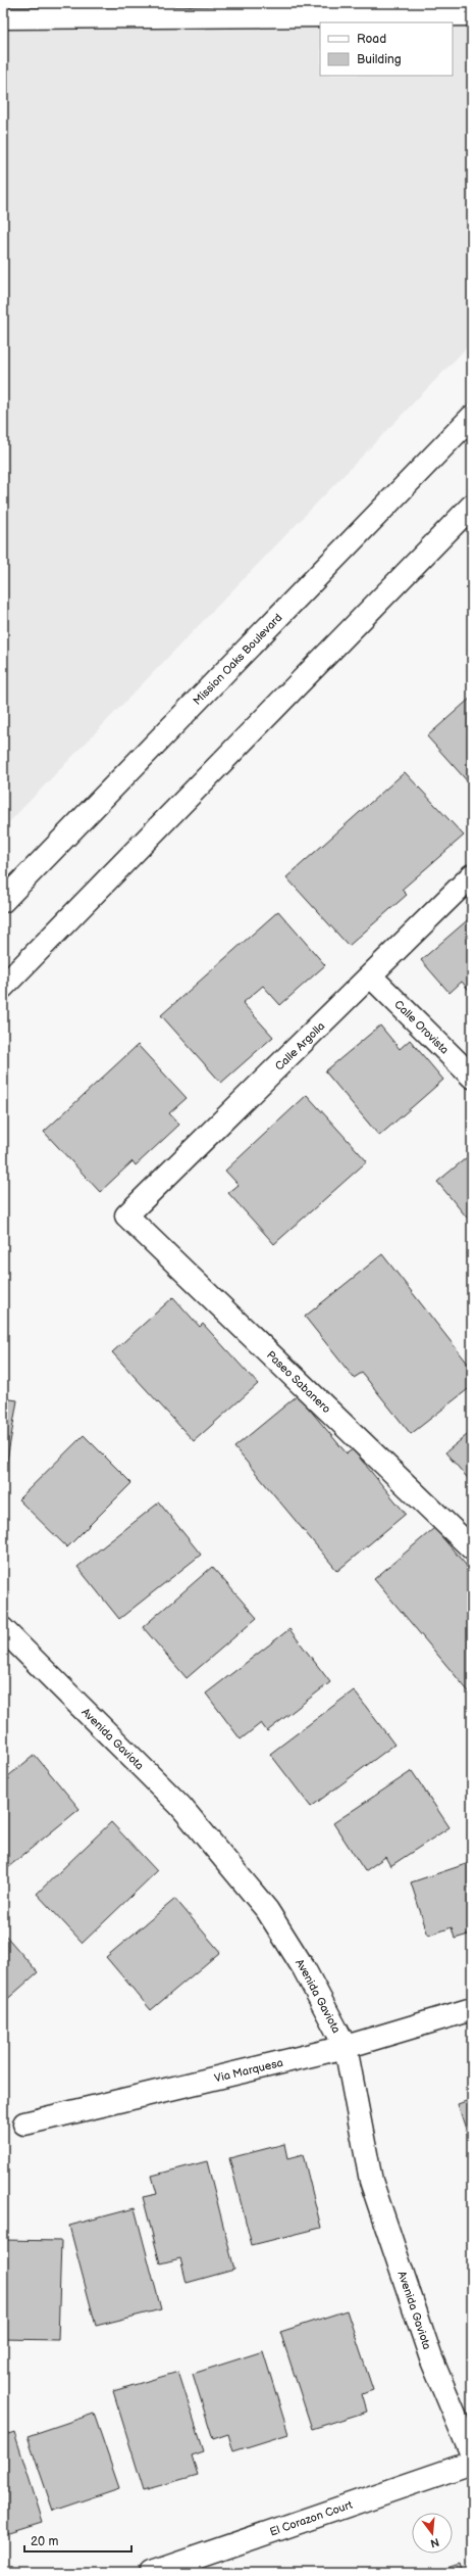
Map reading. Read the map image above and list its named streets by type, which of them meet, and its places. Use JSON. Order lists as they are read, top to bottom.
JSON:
{
  "streets": {
    "street": [
      "Mission Oaks Boulevard",
      "Calle Orovista",
      "Calle Argolla",
      "Paseo Sabanero",
      "Avenida Gaviota",
      "Via Marquesa",
      "El Corazon Court"
    ]
  },
  "crossings": [
    ["Calle Orovista", "Calle Argolla"],
    ["Calle Argolla", "Paseo Sabanero"],
    ["Avenida Gaviota", "Via Marquesa"]
  ],
  "legend": ["Road", "Building"],
  "scale_bar": "20 m",
  "north": "bottom"
}
